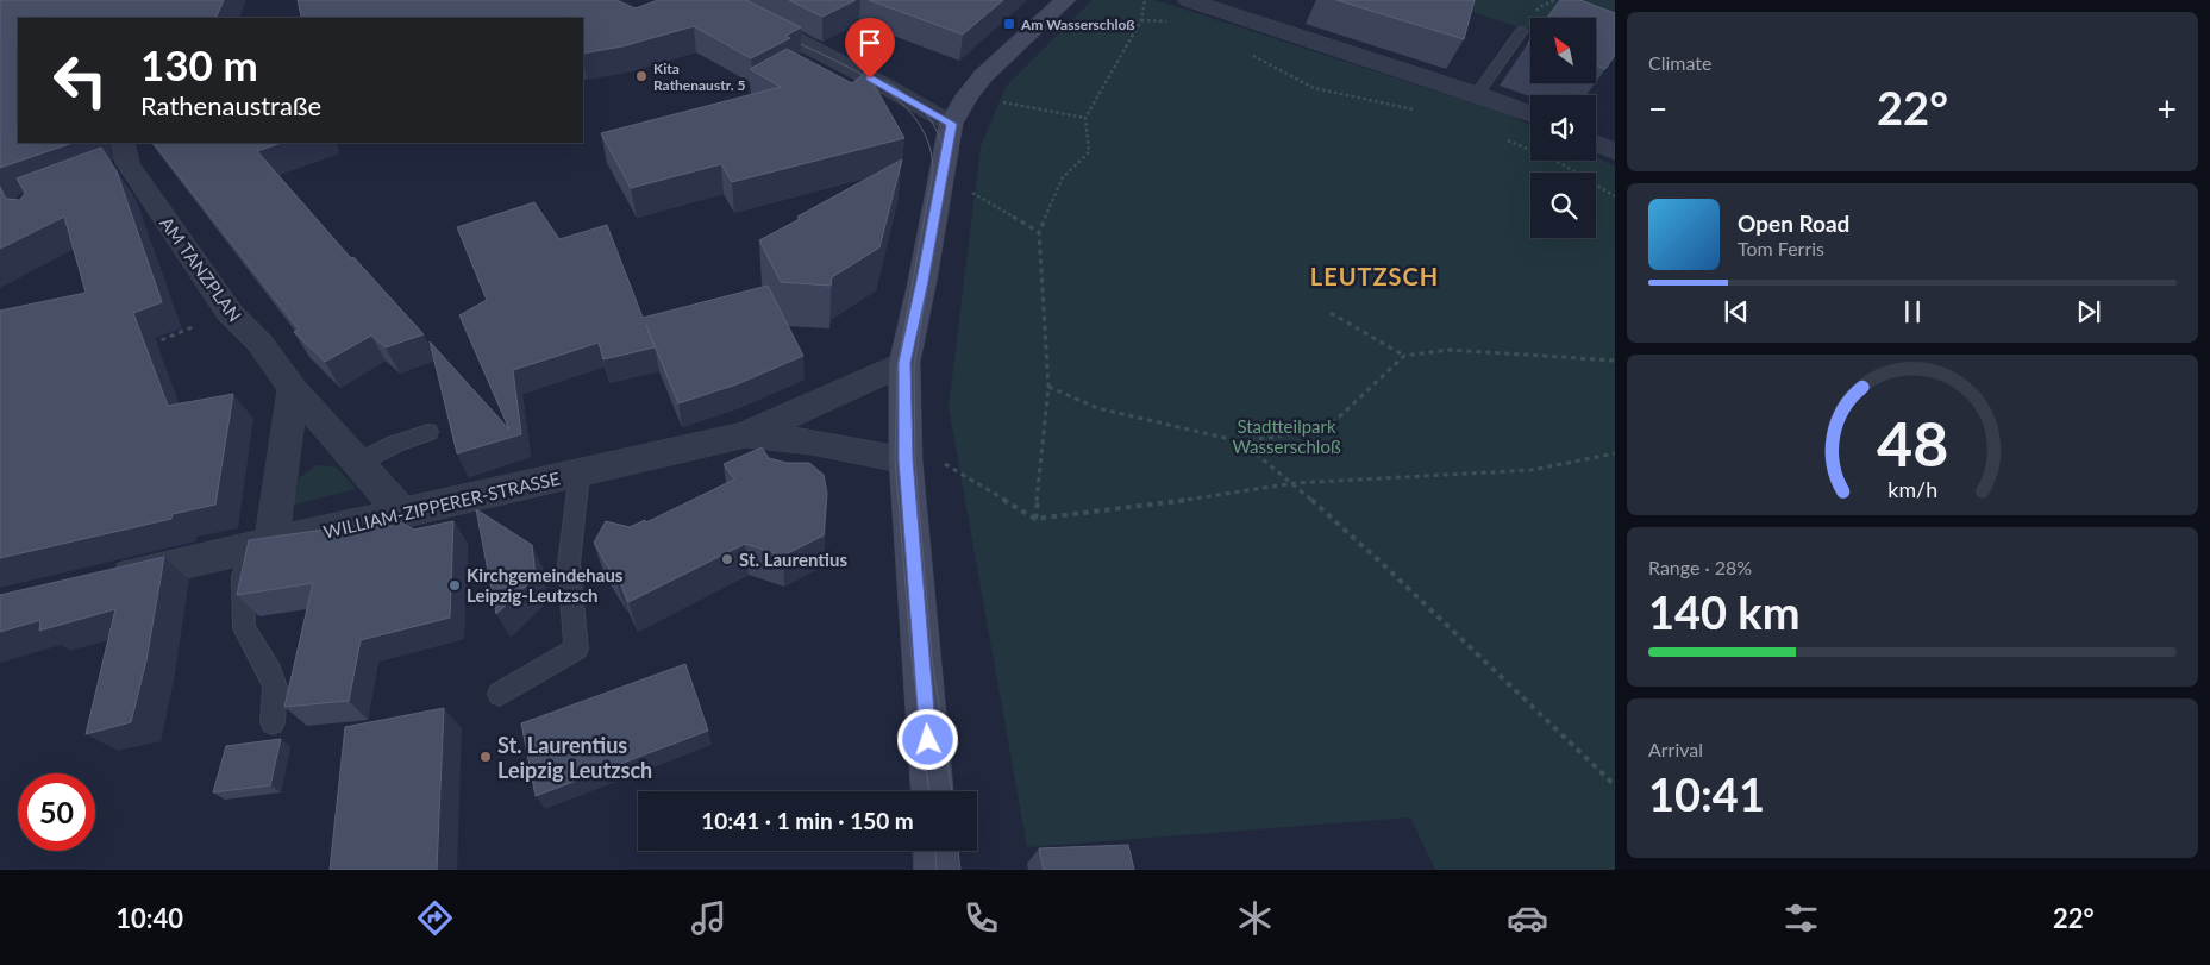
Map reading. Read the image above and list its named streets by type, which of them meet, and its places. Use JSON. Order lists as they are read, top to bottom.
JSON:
{
  "streets": {
    "street": ["AM TANZPLAN", "WILLIAM-ZIPPERER-STRASSE"]
  },
  "crossings": [
    ["AM TANZPLAN", "WILLIAM-ZIPPERER-STRASSE"]
  ],
  "districts": ["LEUTZSCH"],
  "parks": ["Stadtteilpark Wasserschloß"],
  "places": {
    "transit": ["Am Wasserschloß"],
    "other": [
      "Kita Rathenaustr. 5",
      "St. Laurentius",
      "Kirchgemeindehaus Leipzig-Leutzsch",
      "St. Laurentius Leipzig Leutzsch"
    ]
  },
  "north": "top left",
  "page": {
    "tile": [
      "Climate",
      ["Range · 28%", "140 km"],
      ["Arrival", "10:41"]
    ],
    "turn": ["130 m", "Rathenaustraße"],
    "heat": ["−", "22°", "+"],
    "song": ["Open Road", "Tom Ferris"],
    "limit": "50",
    "trip": "10:41 · 1 min · 150 m",
    "tabs": ["10:40", "22°"],
    "gauge": ["48", "km/h"]
  }
}
